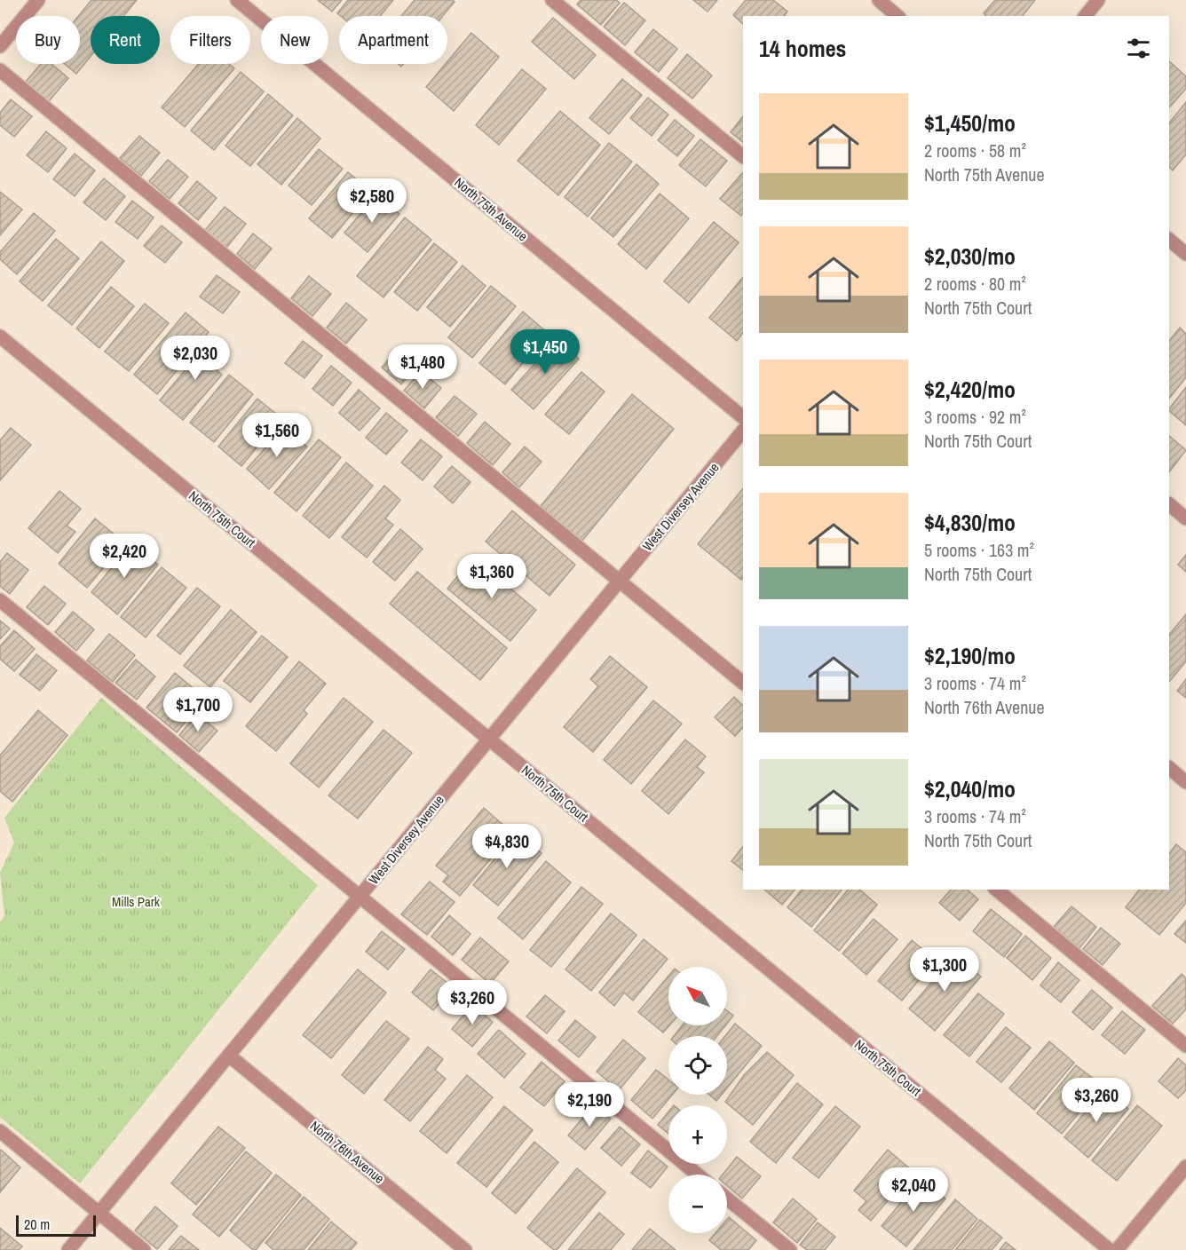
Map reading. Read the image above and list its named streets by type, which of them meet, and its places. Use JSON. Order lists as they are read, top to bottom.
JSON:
{
  "streets": {
    "street": [
      "North 75th Avenue",
      "West Diversey Avenue",
      "North 75th Court",
      "North 76th Avenue"
    ]
  },
  "crossings": [
    ["West Diversey Avenue", "North 75th Court"],
    ["West Diversey Avenue", "North 76th Avenue"]
  ],
  "parks": ["Mills Park"],
  "scale_bar": "20 m",
  "north": "top left",
  "page": {
    "chip": [
      "Buy",
      "Rent",
      "Filters",
      "New",
      "Apartment"
    ],
    "heading": "14 homes",
    "list": [
      {
        "name": "$1,450/mo",
        "note": "2 rooms · 58 m² · North 75th Avenue"
      },
      {
        "name": "$2,030/mo",
        "note": "2 rooms · 80 m² · North 75th Court"
      },
      {
        "name": "$2,420/mo",
        "note": "3 rooms · 92 m² · North 75th Court"
      },
      {
        "name": "$4,830/mo",
        "note": "5 rooms · 163 m² · North 75th Court"
      },
      {
        "name": "$2,190/mo",
        "note": "3 rooms · 74 m² · North 76th Avenue"
      },
      {
        "name": "$2,040/mo",
        "note": "3 rooms · 74 m² · North 75th Court"
      }
    ],
    "price": [
      "$2,580",
      "$1,450",
      "$2,030",
      "$1,480",
      "$1,560",
      "$2,420",
      "$1,360",
      "$1,700",
      "$4,830",
      "$1,300",
      "$3,260",
      "$3,260",
      "$2,190",
      "$2,040"
    ],
    "map_buttons": ["+", "−"],
    "scale": "20 m"
  }
}
